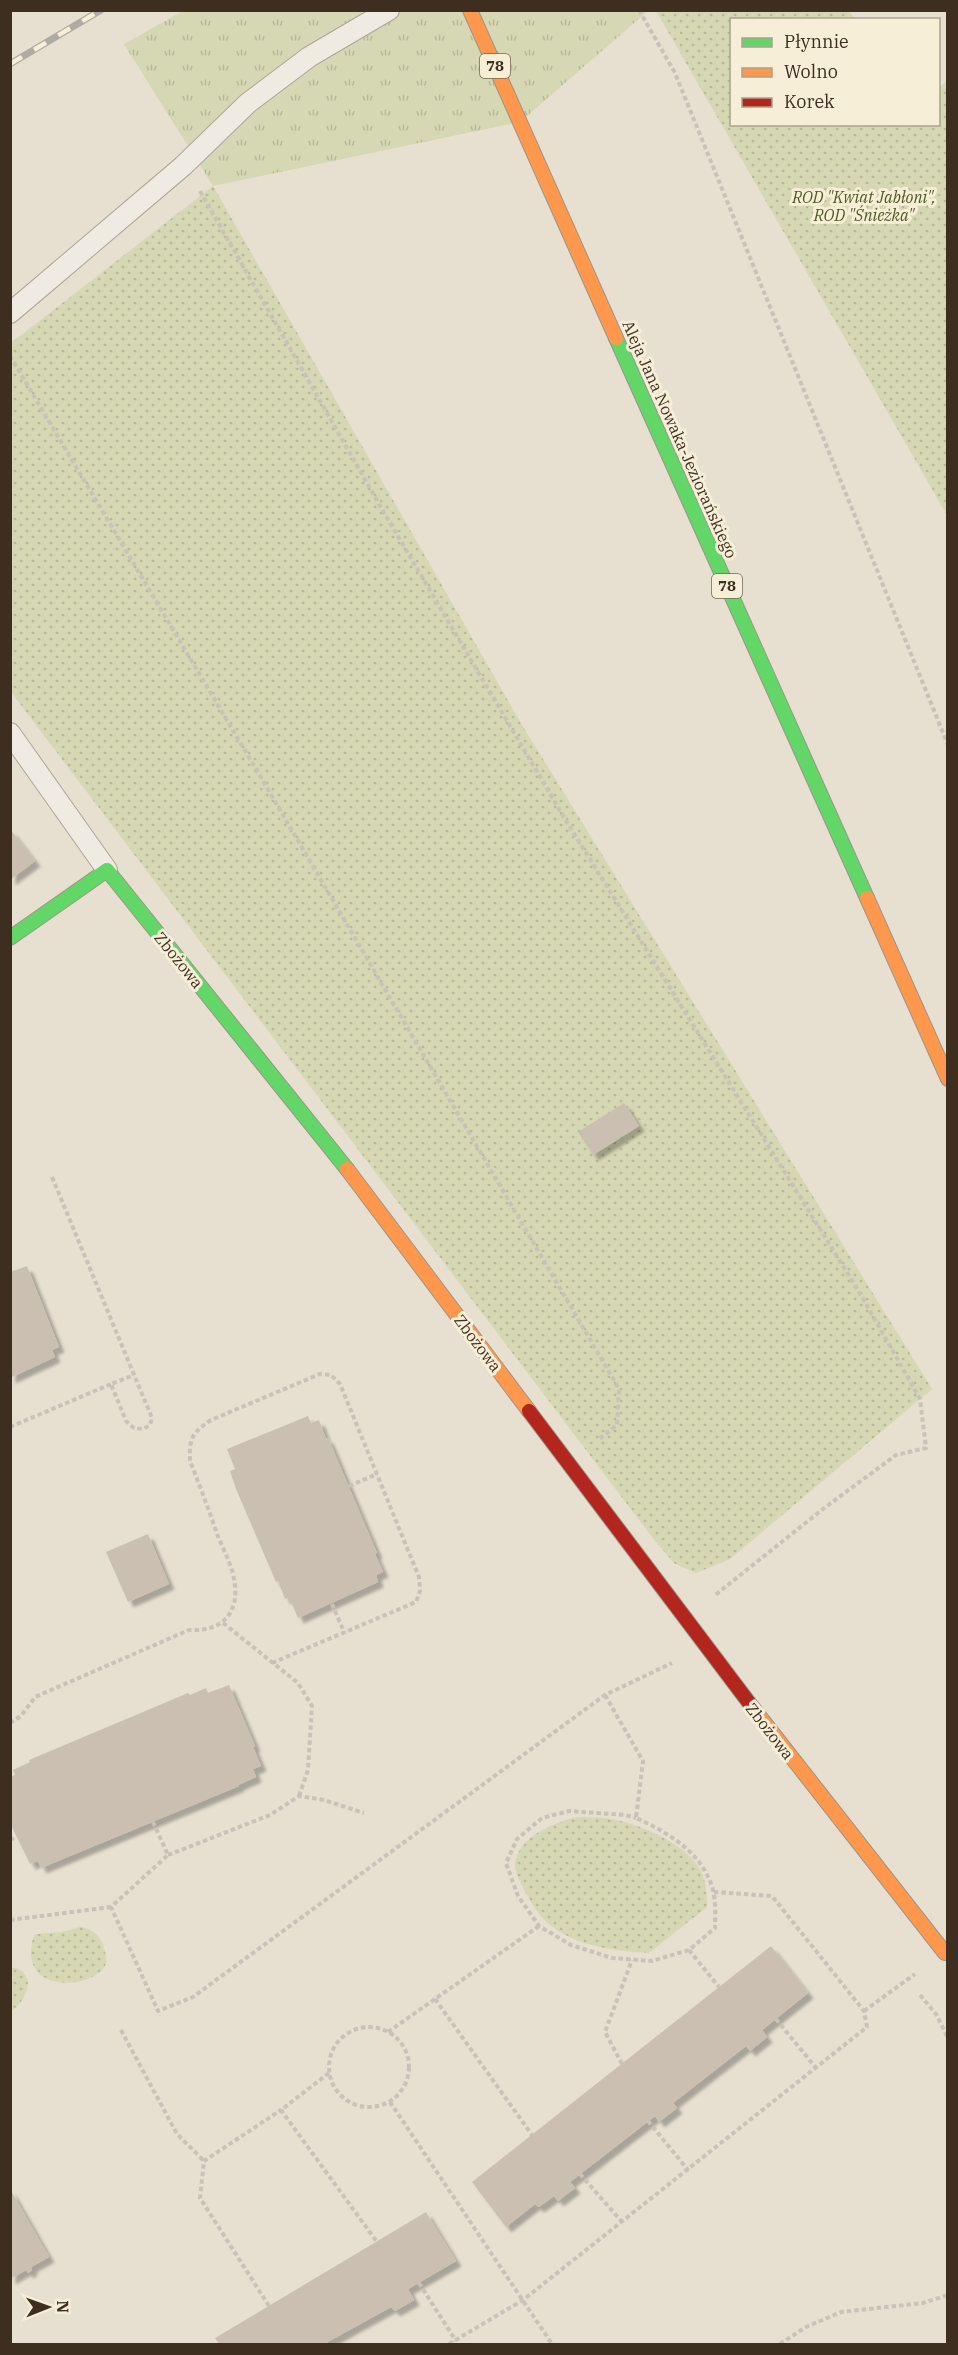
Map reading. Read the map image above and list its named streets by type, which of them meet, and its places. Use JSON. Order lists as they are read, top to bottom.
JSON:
{
  "streets": {
    "street": ["78", "Aleja Jana Nowaka-Jeziorańskiego", "Zbożowa"]
  },
  "parks": ["ROD \"Kwiat Jabłoni\", ROD \"Śnieżka\""],
  "legend": ["Płynnie", "Wolno", "Korek"],
  "north": "right"
}
